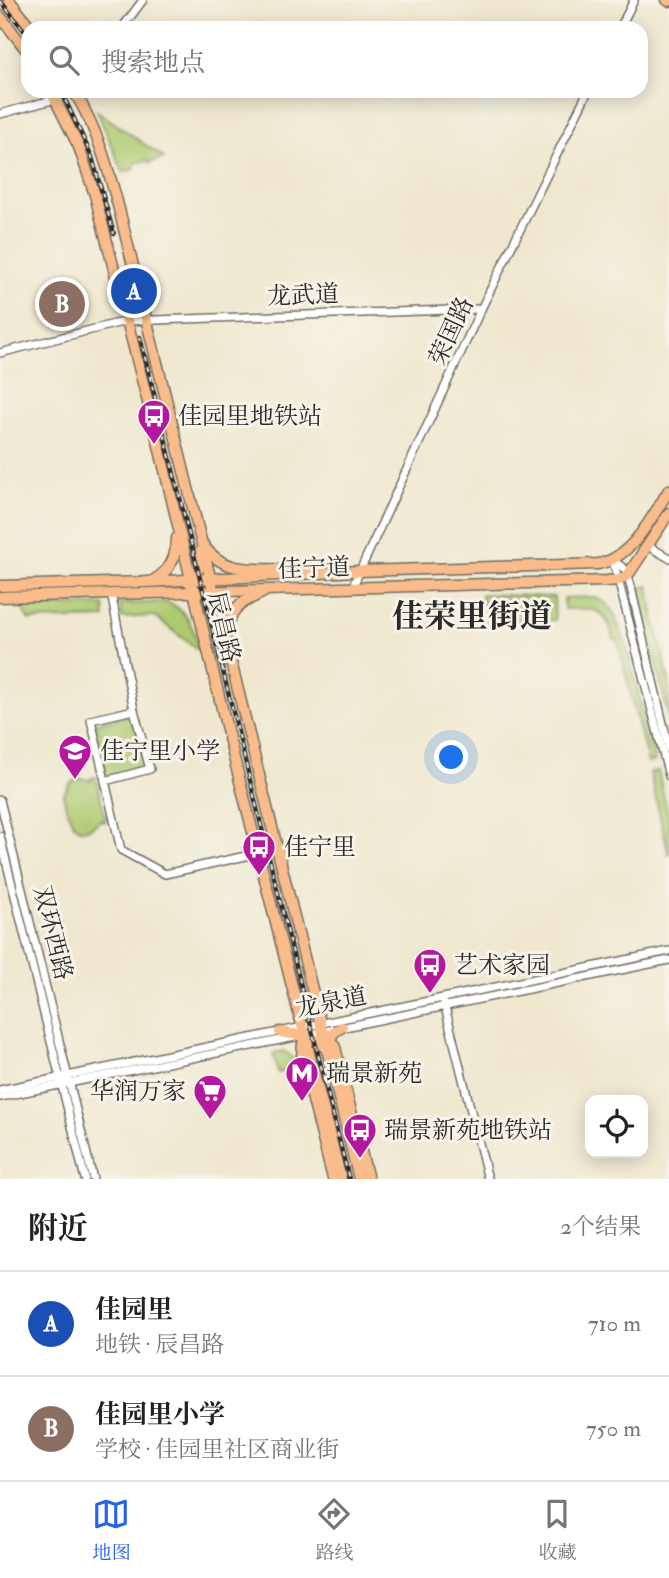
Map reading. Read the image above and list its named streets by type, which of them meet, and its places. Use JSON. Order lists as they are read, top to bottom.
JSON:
{
  "streets": {
    "main road": ["佳宁道", "辰昌路"],
    "street": [
      "龙武道",
      "荣国路",
      "双环西路",
      "龙泉道"
    ]
  },
  "crossings": [
    ["龙武道", "荣国路"],
    ["龙武道", "辰昌路"],
    ["荣国路", "佳宁道"],
    ["佳宁道", "辰昌路"],
    ["辰昌路", "龙泉道"],
    ["双环西路", "龙泉道"]
  ],
  "districts": ["佳荣里街道"],
  "places": {
    "bus stop": [
      "佳园里地铁站",
      "佳宁里",
      "艺术家园",
      "瑞景新苑地铁站"
    ],
    "school or university": ["佳宁里小学"],
    "metro station": ["瑞景新苑"],
    "supermarket": ["华润万家"]
  },
  "page": {
    "search": "搜索地点",
    "pins": ["A", "B"],
    "heading": ["附近", "2个结果"],
    "list": [
      {
        "mark": "A",
        "name": "佳园里",
        "note": "地铁 · 辰昌路",
        "value": "710 m"
      },
      {
        "mark": "B",
        "name": "佳园里小学",
        "note": "学校 · 佳园里社区商业街",
        "value": "750 m"
      }
    ],
    "nav": ["地图", "路线", "收藏"]
  }
}
